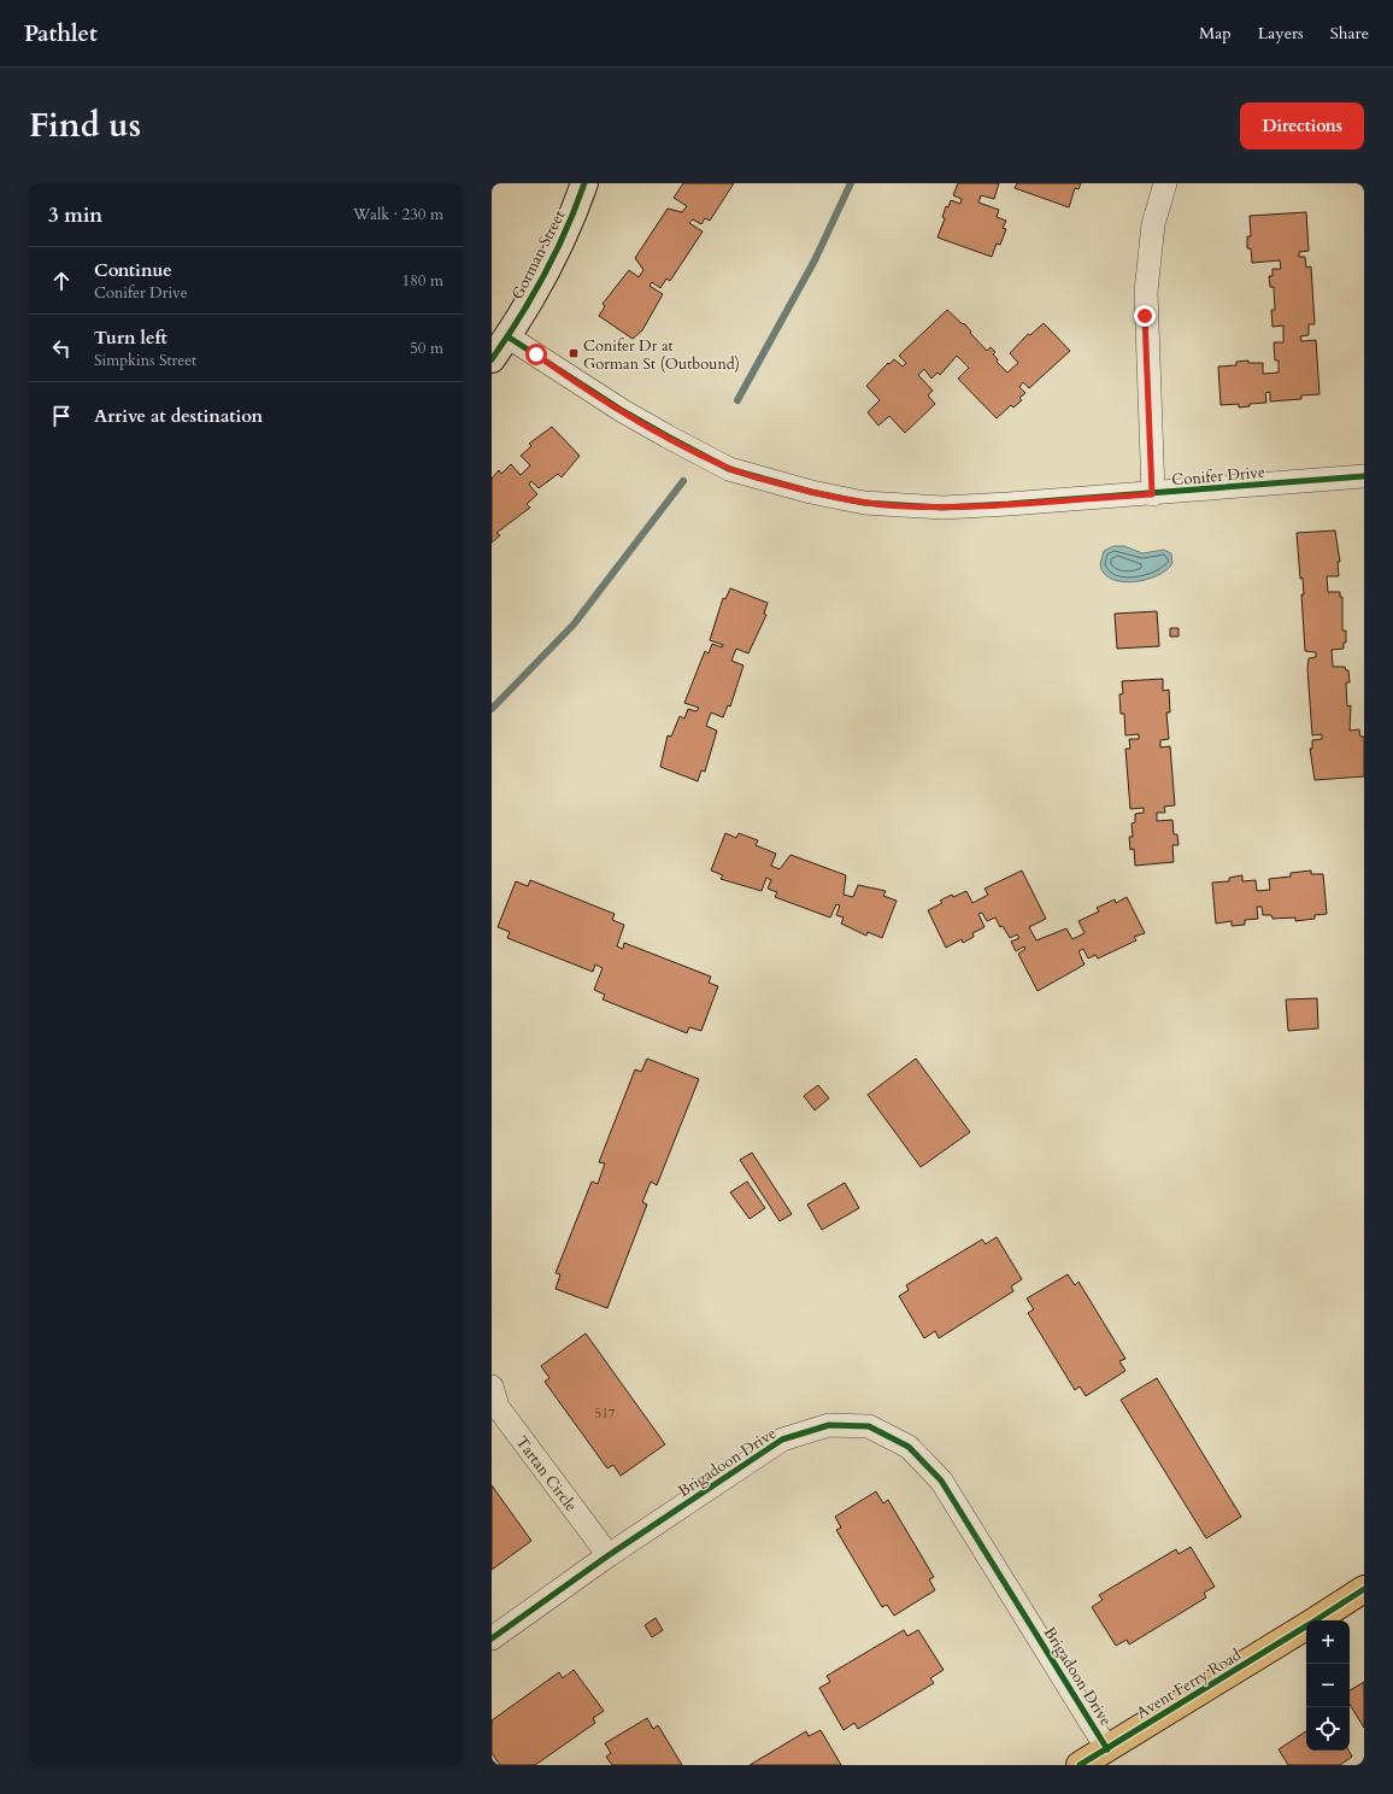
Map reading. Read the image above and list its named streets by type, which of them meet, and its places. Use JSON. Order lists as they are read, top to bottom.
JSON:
{
  "streets": {
    "main road": ["Gorman Street", "Avent Ferry Road"],
    "street": ["Conifer Drive", "Brigadoon Drive", "Tartan Circle"]
  },
  "crossings": [
    ["Gorman Street", "Conifer Drive"],
    ["Brigadoon Drive", "Tartan Circle"],
    ["Brigadoon Drive", "Avent Ferry Road"]
  ],
  "places": {
    "transit": ["Conifer Dr at Gorman St (Outbound)"]
  },
  "house_numbers": ["517"],
  "page": {
    "header": "Pathlet",
    "nav": ["Map", "Layers", "Share"],
    "title": "Find us",
    "buttons": "Directions",
    "heading": ["3 min", "Walk · 230 m"],
    "list": [
      ["Continue", "Conifer Drive", "180 m"],
      ["Turn left", "Simpkins Street", "50 m"],
      "Arrive at destination"
    ],
    "map_buttons": ["+", "−"]
  }
}
